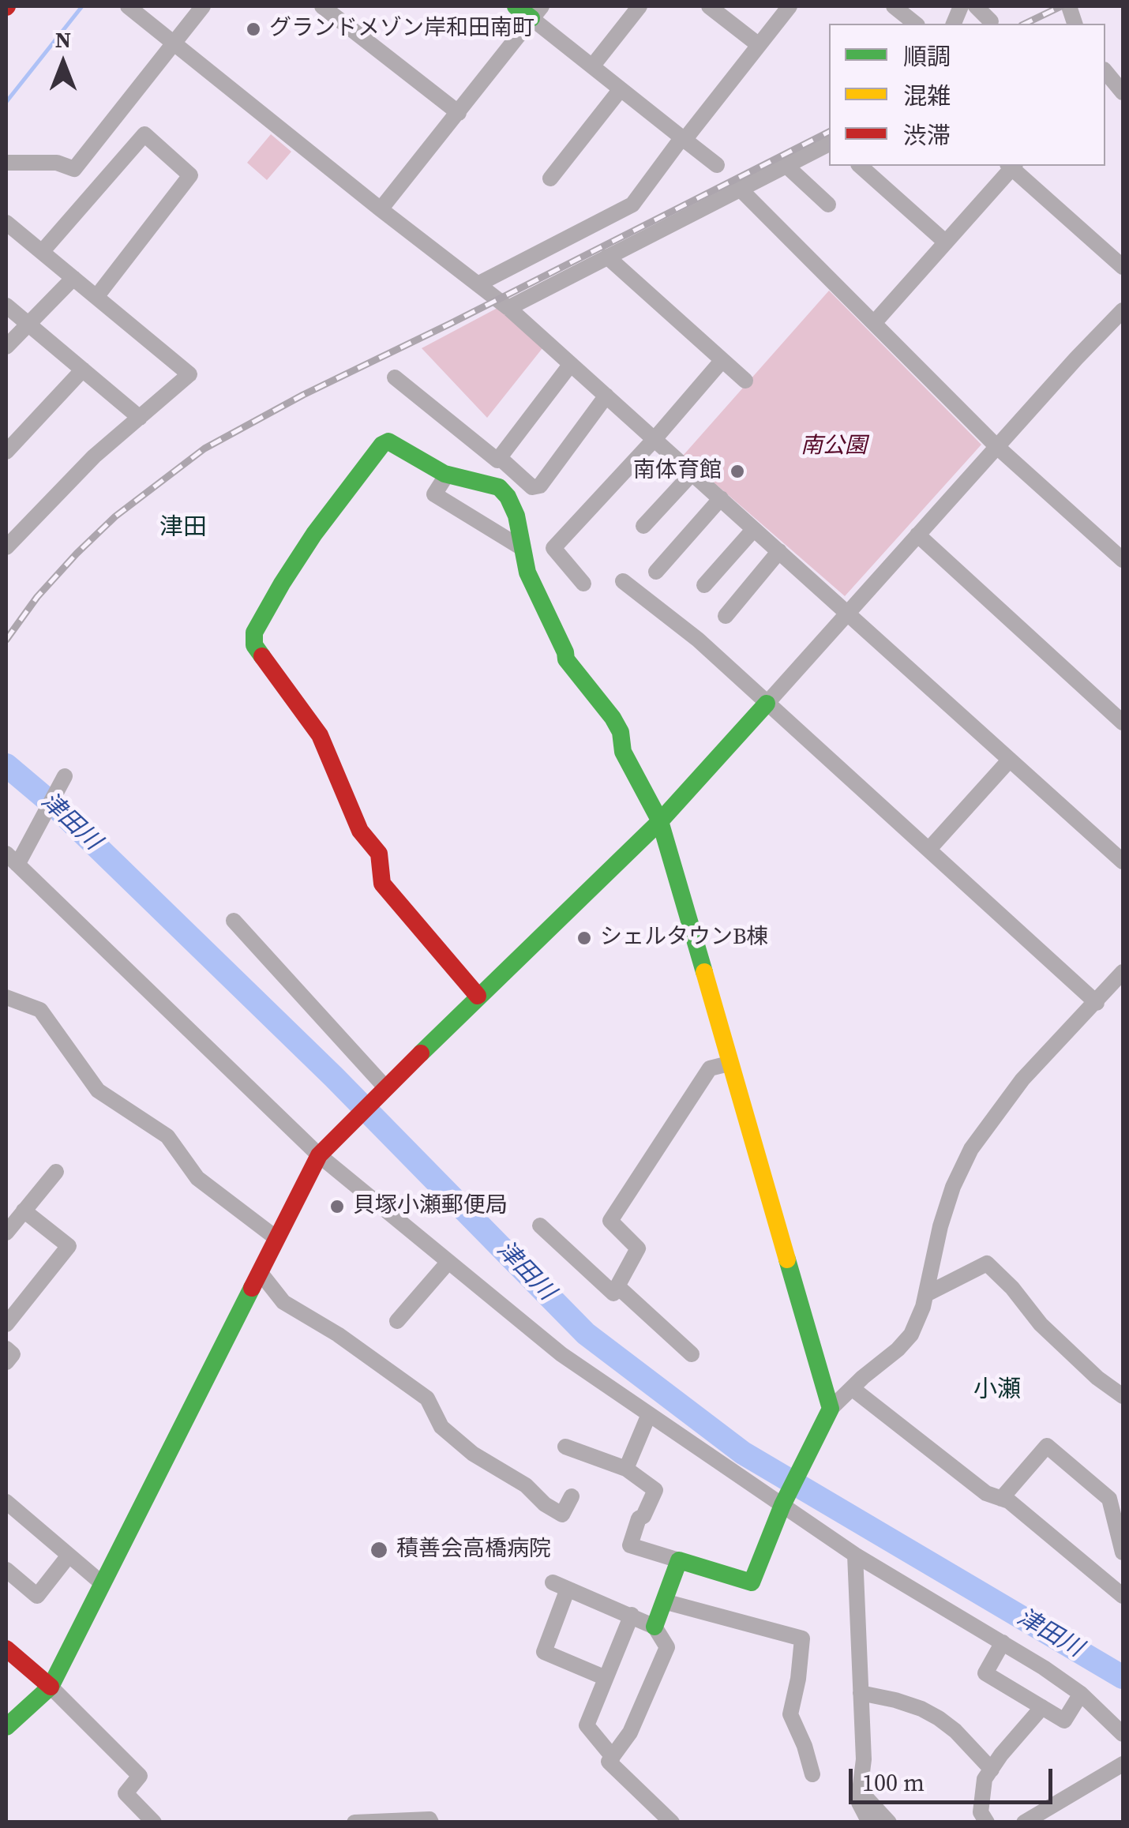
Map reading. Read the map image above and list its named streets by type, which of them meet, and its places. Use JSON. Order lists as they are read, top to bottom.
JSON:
{
  "districts": ["津田", "小瀬"],
  "water": ["津田川"],
  "parks": ["南公園"],
  "places": [
    "グランドメゾン岸和田南町",
    "南体育館",
    "シェルタウンB棟",
    "貝塚小瀬郵便局",
    "積善会高橋病院"
  ],
  "legend": ["順調", "混雑", "渋滞"],
  "scale_bar": "100 m",
  "north": "top"
}
